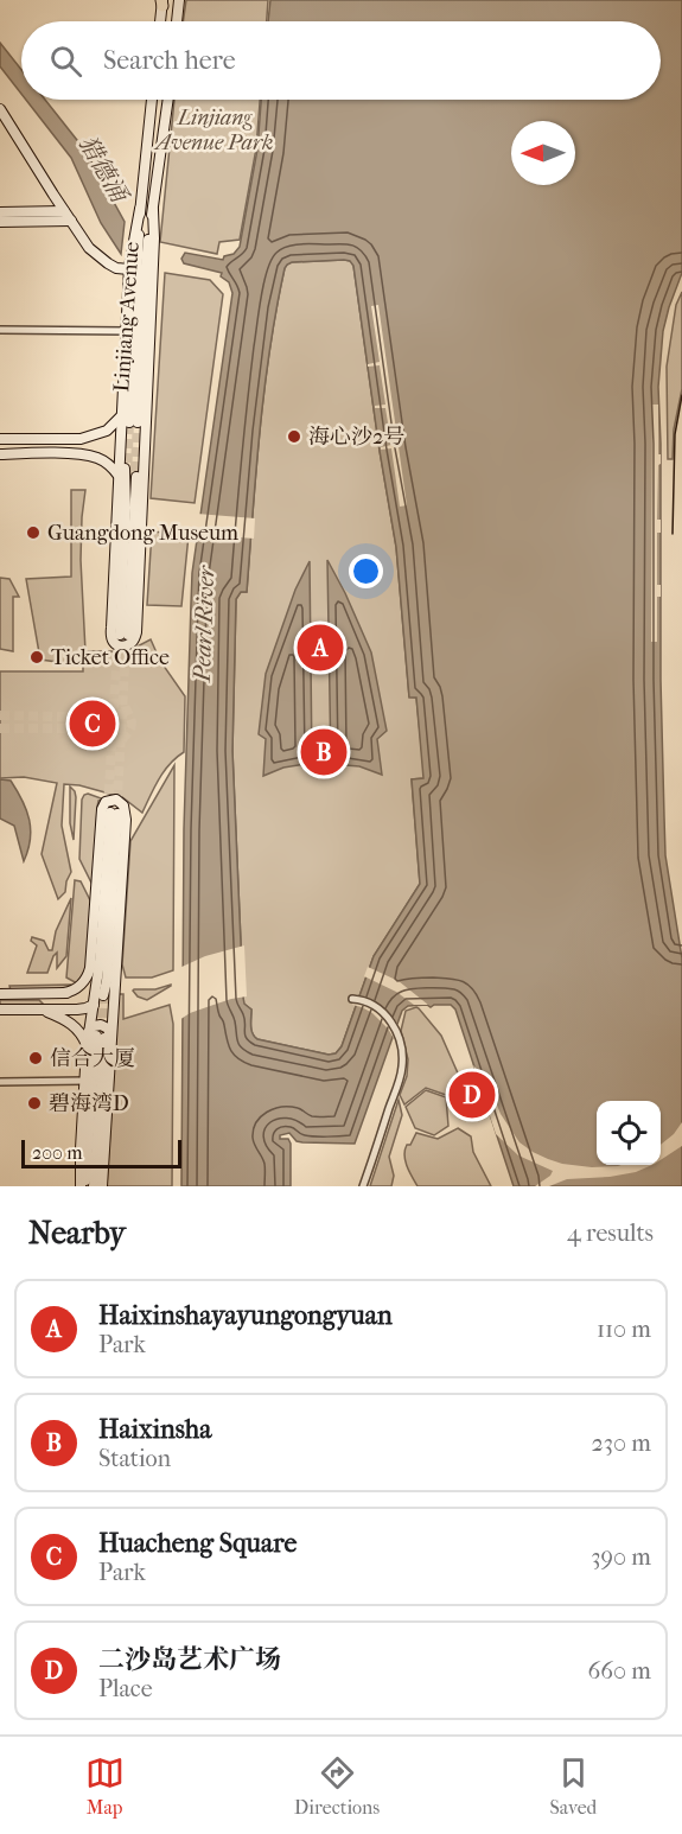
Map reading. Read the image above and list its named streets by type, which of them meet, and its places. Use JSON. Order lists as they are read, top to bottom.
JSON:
{
  "streets": {
    "main road": ["Linjiang Avenue"]
  },
  "water": ["猎德涌", "Pearl River"],
  "parks": ["Linjiang Avenue Park"],
  "places": [
    "海心沙2号",
    "Guangdong Museum",
    "Ticket Office",
    "信合大厦",
    "碧海湾D"
  ],
  "scale_bar": "200 m",
  "north": "left",
  "page": {
    "search": "Search here",
    "pins": [
      "A",
      "C",
      "B",
      "D"
    ],
    "scale": "200 m",
    "heading": ["Nearby", "4 results"],
    "list": [
      {
        "mark": "A",
        "name": "Haixinshayayungongyuan",
        "note": "Park",
        "value": "110 m"
      },
      {
        "mark": "B",
        "name": "Haixinsha",
        "note": "Station",
        "value": "230 m"
      },
      {
        "mark": "C",
        "name": "Huacheng Square",
        "note": "Park",
        "value": "390 m"
      },
      {
        "mark": "D",
        "name": "二沙岛艺术广场",
        "note": "Place",
        "value": "660 m"
      }
    ],
    "nav": ["Map", "Directions", "Saved"]
  }
}
